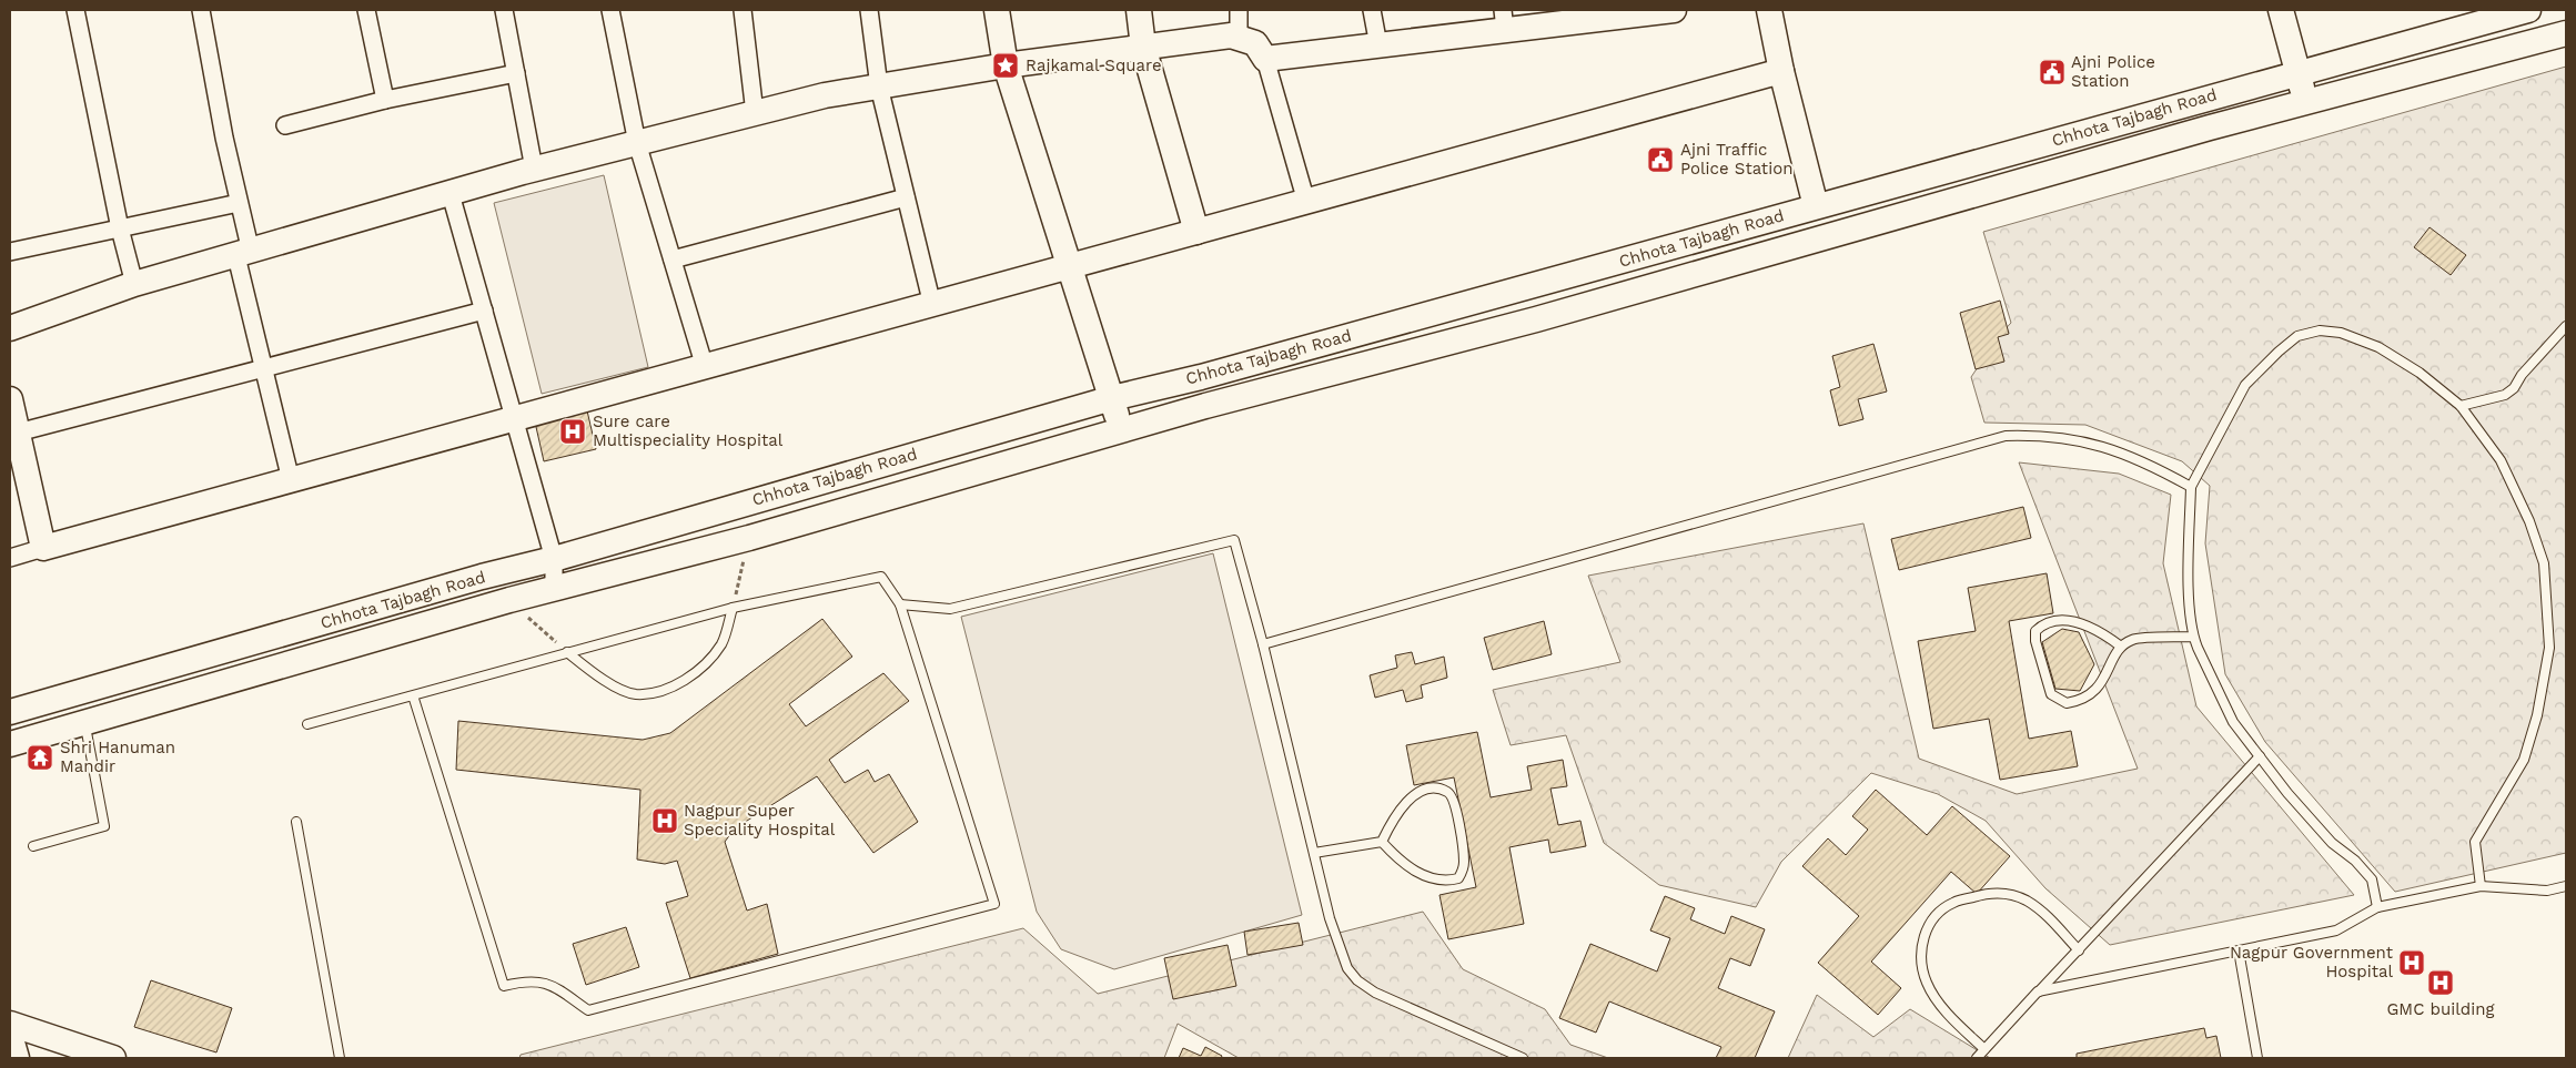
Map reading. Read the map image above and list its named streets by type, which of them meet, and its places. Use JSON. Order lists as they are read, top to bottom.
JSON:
{
  "streets": {
    "main road": ["Chhota Tajbagh Road"]
  },
  "places": {
    "place": ["Rajkamal Square"],
    "public building": ["Ajni Police Station", "Ajni Traffic Police Station"],
    "hospital": [
      "Sure care Multispeciality Hospital",
      "Nagpur Super Speciality Hospital",
      "Nagpur Government Hospital",
      "GMC building"
    ],
    "temple": ["Shri Hanuman Mandir"]
  }
}
